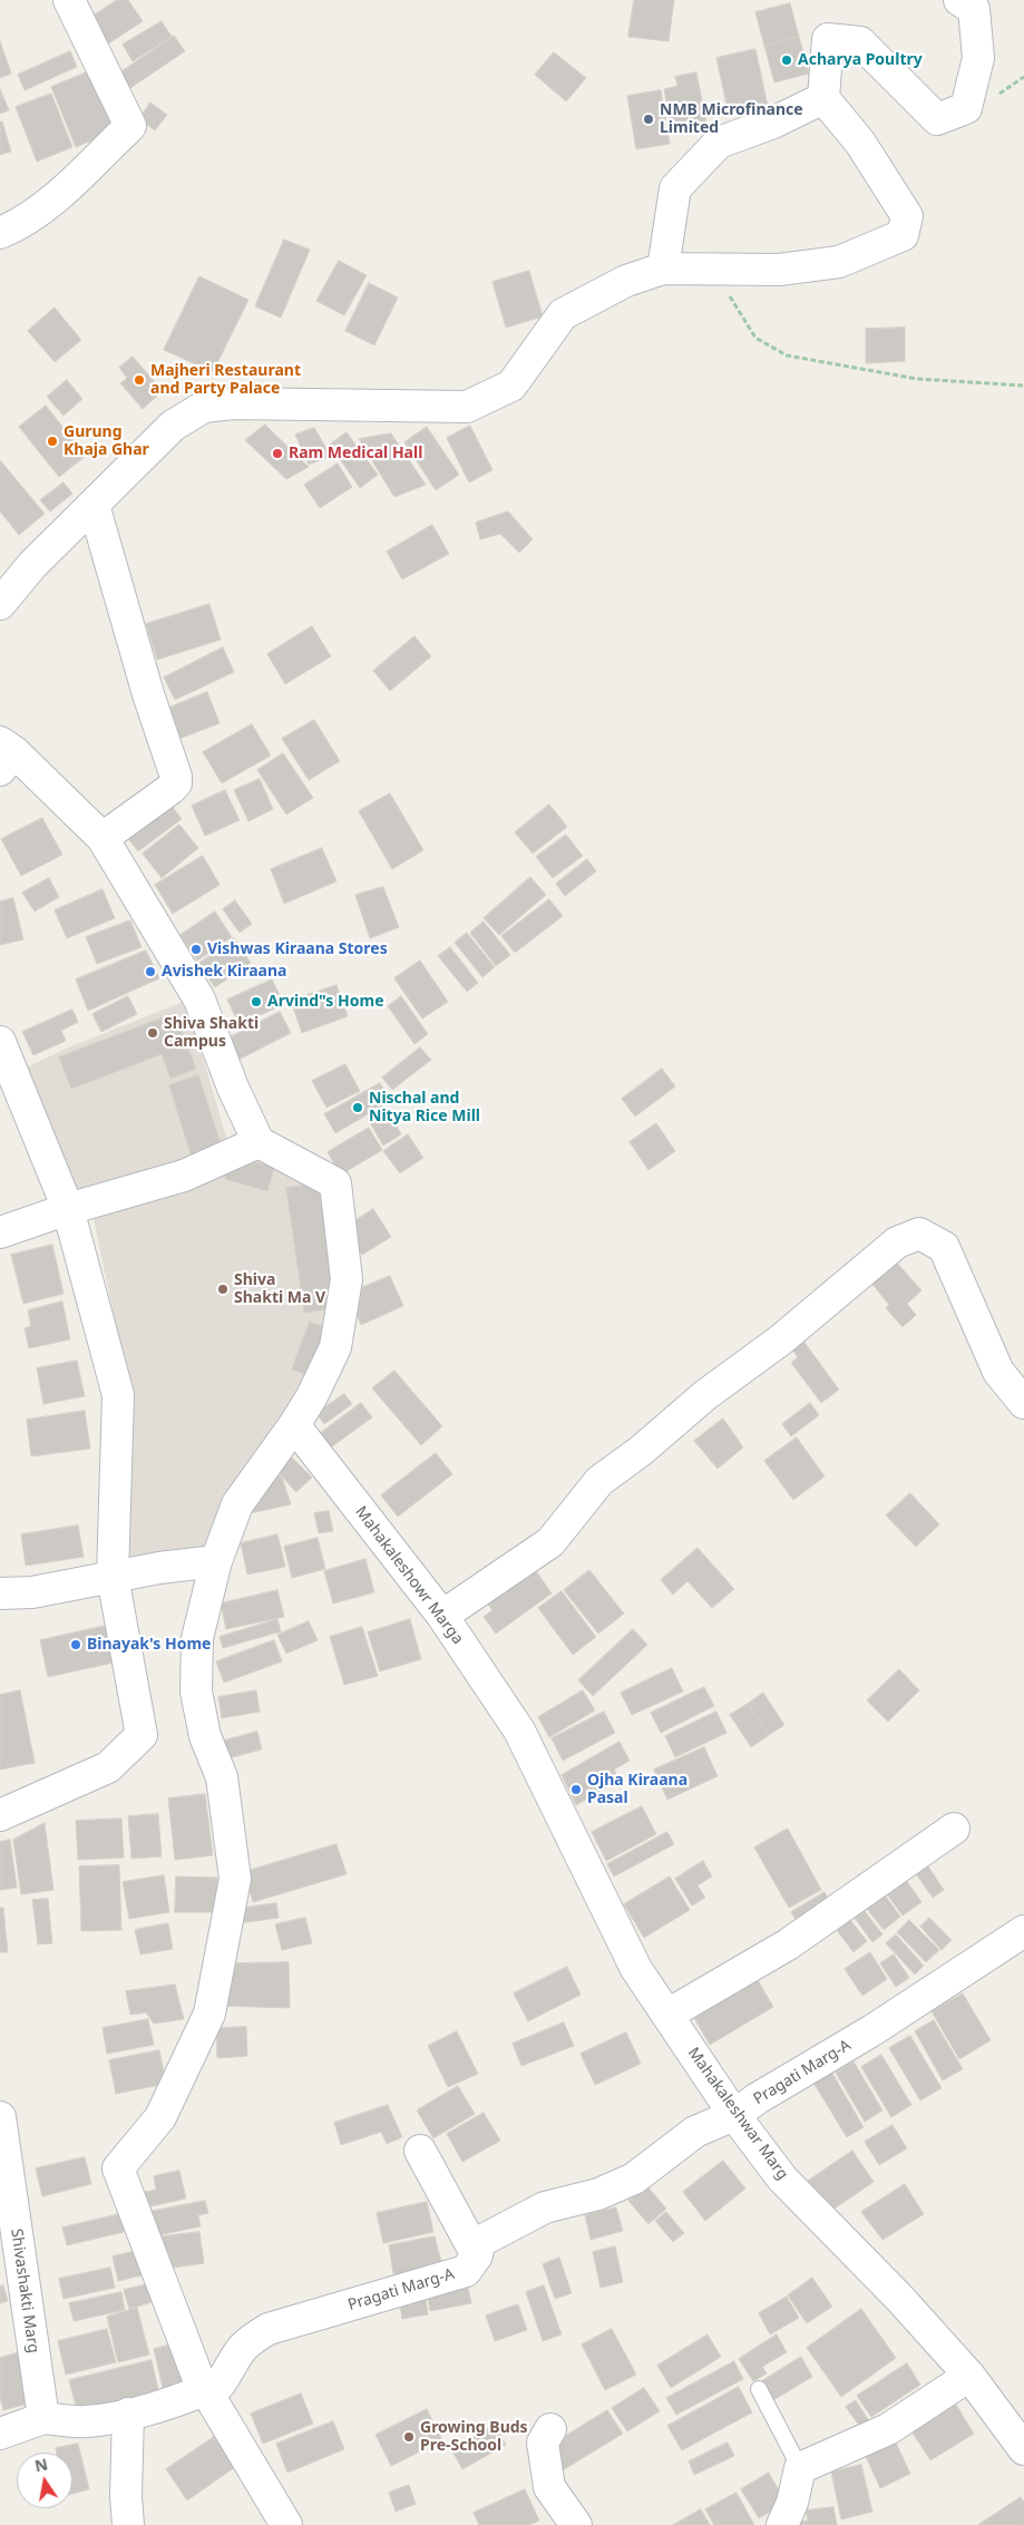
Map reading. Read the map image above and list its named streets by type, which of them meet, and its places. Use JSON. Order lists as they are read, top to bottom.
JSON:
{
  "streets": {
    "street": [
      "Mahakaleshowr Marga",
      "Pragati Marg-A",
      "Mahakaleshwar Marg",
      "Shivashakti Marg"
    ]
  },
  "crossings": [
    ["Mahakaleshowr Marga", "Mahakaleshwar Marg"],
    ["Pragati Marg-A", "Mahakaleshwar Marg"],
    ["Pragati Marg-A", "Shivashakti Marg"]
  ],
  "places": [
    "Acharya Poultry",
    "NMB Microfinance Limited",
    "Majheri Restaurant and Party Palace",
    "Gurung Khaja Ghar",
    "Ram Medical Hall",
    "Vishwas Kiraana Stores",
    "Avishek Kiraana",
    "Arvind\"s Home",
    "Shiva Shakti Campus",
    "Nischal and Nitya Rice Mill",
    "Shiva Shakti Ma V",
    "Binayak's Home",
    "Ojha Kiraana Pasal",
    "Growing Buds Pre-School"
  ],
  "north": "top"
}
